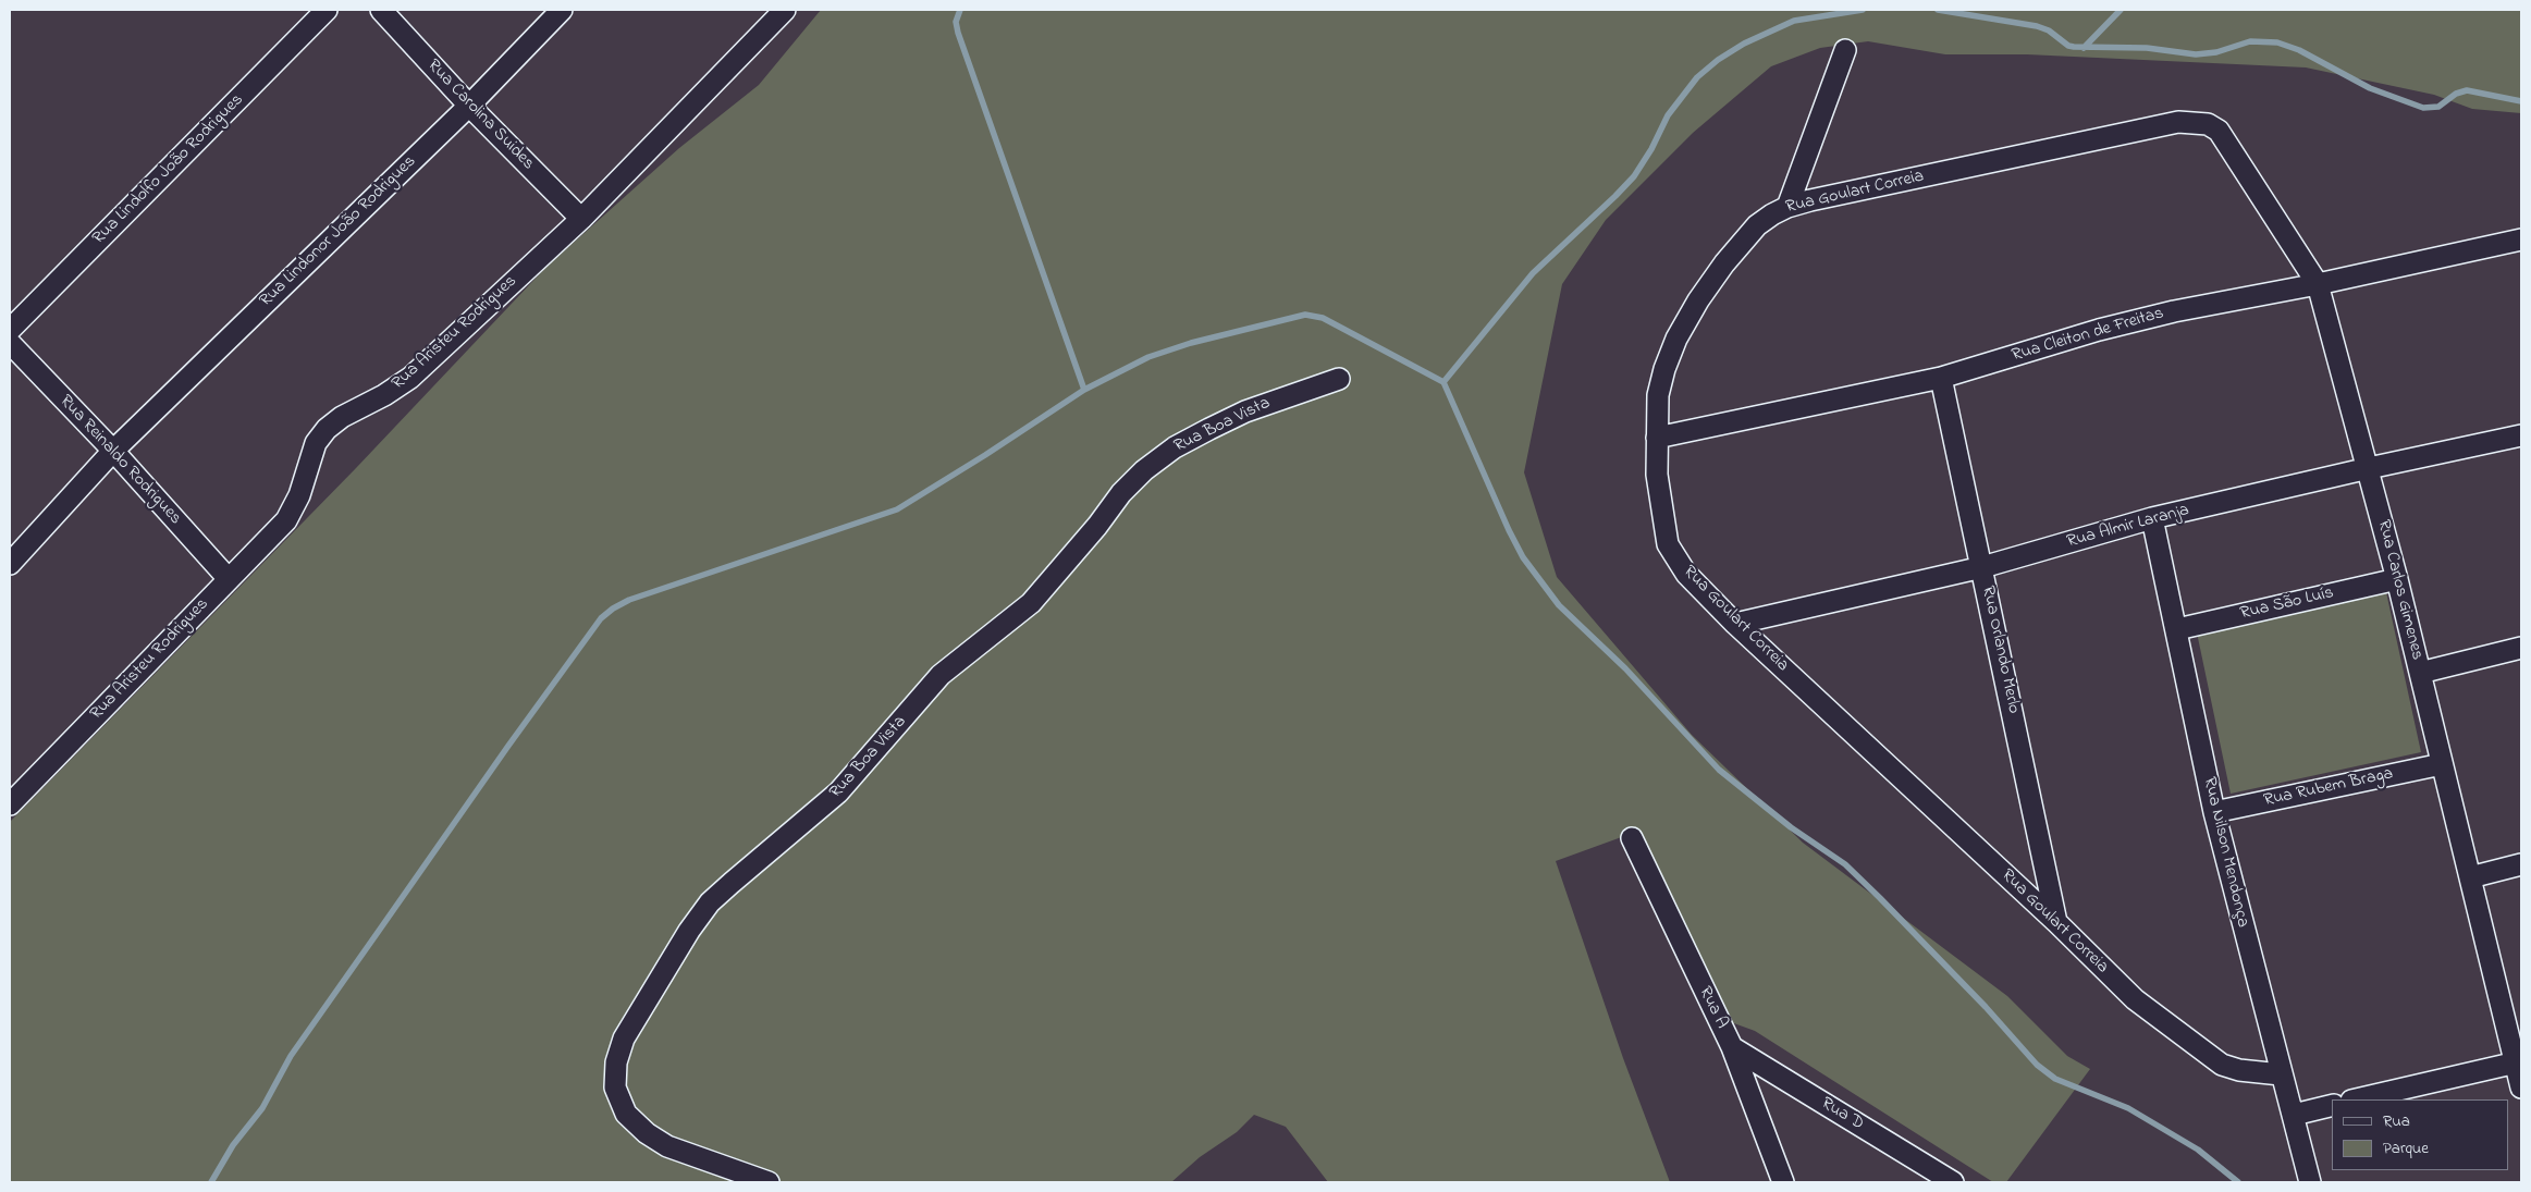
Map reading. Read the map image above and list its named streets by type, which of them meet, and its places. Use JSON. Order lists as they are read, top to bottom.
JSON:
{
  "streets": {
    "street": [
      "Rua Carolina Suides",
      "Rua Lindolfo João Rodrigues",
      "Rua Goulart Correia",
      "Rua Lindonor João Rodrigues",
      "Rua Aristeu Rodrigues",
      "Rua Cleiton de Freitas",
      "Rua Boa Vista",
      "Rua Reinaldo Rodrigues",
      "Rua Almir Laranja",
      "Rua Carlos Gimenes",
      "Rua São Luís",
      "Rua Orlando Merlo",
      "Rua Rubem Braga",
      "Rua Nilson Mendonça",
      "Rua A",
      "Rua D"
    ]
  },
  "crossings": [
    ["Rua Carolina Suides", "Rua Lindonor João Rodrigues"],
    ["Rua Carolina Suides", "Rua Aristeu Rodrigues"],
    ["Rua Goulart Correia", "Rua Cleiton de Freitas"],
    ["Rua Goulart Correia", "Rua Almir Laranja"],
    ["Rua Goulart Correia", "Rua Carlos Gimenes"],
    ["Rua Goulart Correia", "Rua Orlando Merlo"],
    ["Rua Goulart Correia", "Rua Nilson Mendonça"],
    ["Rua Lindonor João Rodrigues", "Rua Reinaldo Rodrigues"],
    ["Rua Aristeu Rodrigues", "Rua Reinaldo Rodrigues"],
    ["Rua Cleiton de Freitas", "Rua Carlos Gimenes"],
    ["Rua Cleiton de Freitas", "Rua Orlando Merlo"],
    ["Rua Almir Laranja", "Rua Carlos Gimenes"],
    ["Rua Almir Laranja", "Rua Orlando Merlo"],
    ["Rua Almir Laranja", "Rua Nilson Mendonça"],
    ["Rua Carlos Gimenes", "Rua São Luís"],
    ["Rua Carlos Gimenes", "Rua Rubem Braga"],
    ["Rua São Luís", "Rua Nilson Mendonça"],
    ["Rua Rubem Braga", "Rua Nilson Mendonça"],
    ["Rua A", "Rua D"]
  ],
  "legend": ["Rua", "Parque"]
}
